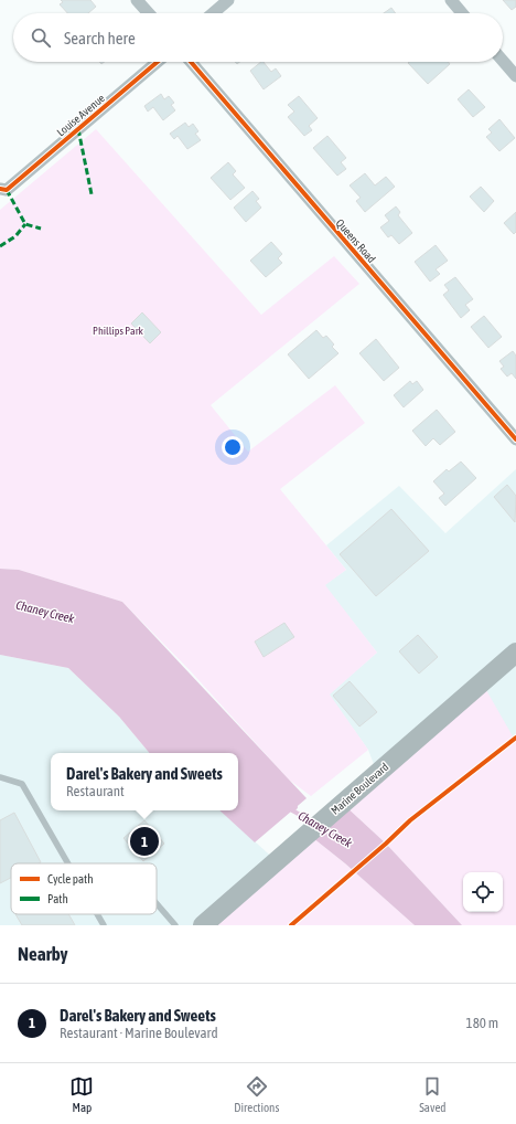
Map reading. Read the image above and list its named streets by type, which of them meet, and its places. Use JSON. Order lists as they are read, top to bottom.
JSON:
{
  "streets": {
    "main road": ["Marine Boulevard"],
    "street": ["Louise Avenue", "Queens Road"]
  },
  "water": ["Chaney Creek"],
  "parks": ["Phillips Park"],
  "legend": ["Cycle path", "Path"],
  "page": {
    "search": "Search here",
    "popup": ["Darel's Bakery and Sweets", "Restaurant"],
    "pins": "1",
    "heading": "Nearby",
    "list": [
      {
        "mark": "1",
        "name": "Darel's Bakery and Sweets",
        "note": "Restaurant · Marine Boulevard",
        "value": "180 m"
      }
    ],
    "nav": ["Map", "Directions", "Saved"]
  }
}
